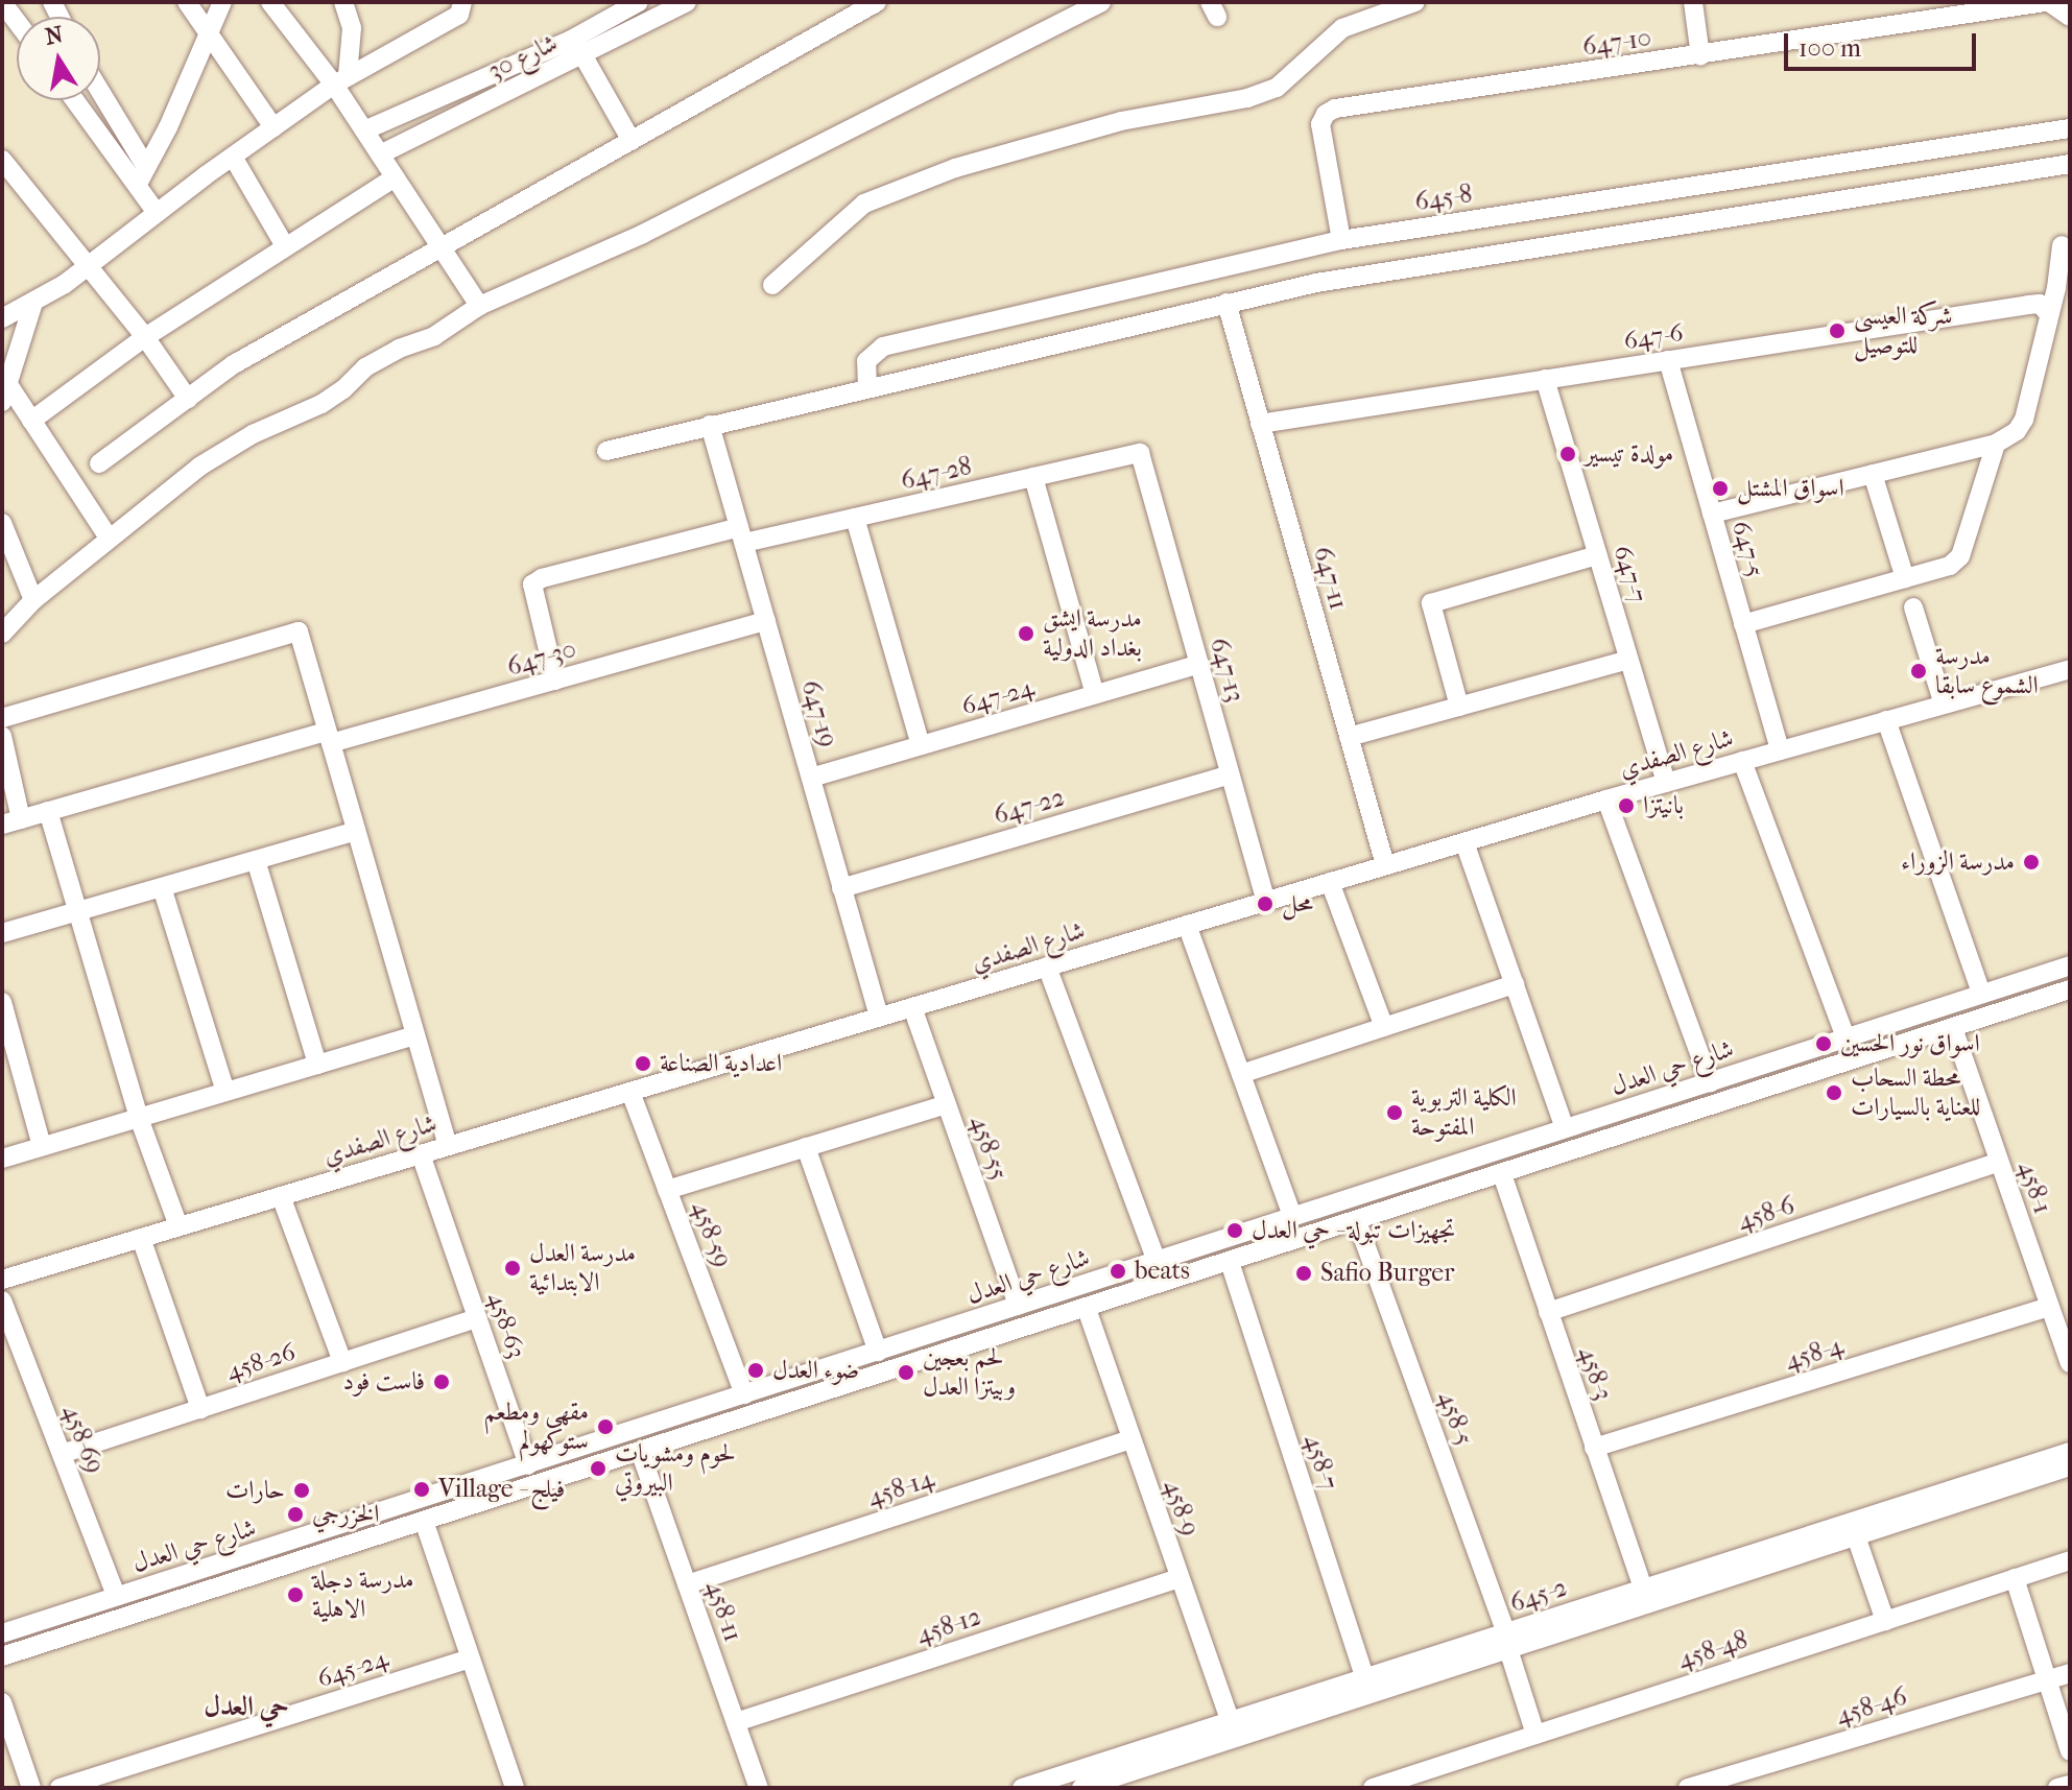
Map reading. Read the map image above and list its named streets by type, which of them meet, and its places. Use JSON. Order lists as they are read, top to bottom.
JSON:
{
  "streets": {
    "street": [
      "647-10",
      "شارع 30",
      "645-8",
      "647-6",
      "647-28",
      "647-5",
      "647-7",
      "647-11",
      "647-30",
      "647-13",
      "647-24",
      "647-19",
      "شارع الصفدي",
      "647-22",
      "شارع حي العدل",
      "458-55",
      "458-1",
      "458-6",
      "458-59",
      "458-63",
      "458-4",
      "458-26",
      "458-3",
      "458-5",
      "458-69",
      "458-7",
      "458-14",
      "458-9",
      "645-2",
      "458-11",
      "458-12",
      "458-48",
      "645-24",
      "458-46"
    ]
  },
  "crossings": [
    ["647-10", "645-8"],
    ["647-6", "647-5"],
    ["647-6", "647-7"],
    ["647-6", "647-11"],
    ["647-28", "647-30"],
    ["647-28", "647-13"],
    ["647-28", "647-19"],
    ["647-5", "شارع الصفدي"],
    ["647-7", "شارع الصفدي"],
    ["647-11", "شارع الصفدي"],
    ["647-30", "647-19"],
    ["647-13", "647-24"],
    ["647-13", "شارع الصفدي"],
    ["647-13", "647-22"],
    ["647-24", "647-19"],
    ["647-19", "شارع الصفدي"],
    ["647-19", "647-22"],
    ["شارع الصفدي", "458-55"],
    ["شارع الصفدي", "458-59"],
    ["شارع الصفدي", "458-63"],
    ["شارع حي العدل", "458-55"],
    ["شارع حي العدل", "458-1"],
    ["شارع حي العدل", "458-59"],
    ["شارع حي العدل", "458-63"],
    ["شارع حي العدل", "458-3"],
    ["شارع حي العدل", "458-5"],
    ["شارع حي العدل", "458-69"],
    ["شارع حي العدل", "458-7"],
    ["شارع حي العدل", "458-9"],
    ["شارع حي العدل", "458-11"],
    ["458-1", "458-6"],
    ["458-1", "458-4"],
    ["458-6", "458-3"],
    ["458-63", "458-26"],
    ["458-4", "458-3"],
    ["458-26", "458-69"],
    ["458-3", "645-2"],
    ["458-5", "645-2"],
    ["458-5", "458-48"],
    ["458-7", "645-2"],
    ["458-14", "458-9"],
    ["458-14", "458-11"],
    ["458-9", "645-2"],
    ["458-9", "458-12"],
    ["458-11", "458-12"]
  ],
  "districts": ["حي العدل"],
  "places": [
    "شركة العيسى للتوصيل",
    "مولدة تيسير",
    "اسواق المشتل",
    "مدرسة ايشق بغداد الدولية",
    "مدرسة الشموع سابقا",
    "بانيتزا",
    "مدرسة الزوراء",
    "محل",
    "اسواق نور الحسين",
    "اعدادية الصناعة",
    "محطة السحاب للعناية بالسيارات",
    "الكلية التربوية المفتوحة",
    "تجهيزات تبولة - حي العدل",
    "مدرسة العدل الابتدائية",
    "beats",
    "Safio Burger",
    "ضوء العدل",
    "لحم بعجين وبيتزا العدل",
    "فاست فود",
    "مقهى ومطعم ستوكهولم",
    "لحوم ومشويات البيروتي",
    "Village - فيلج",
    "حارات",
    "الخزرجي",
    "مدرسة دجلة الاهلية"
  ],
  "scale_bar": "100 m",
  "north": "top"
}
